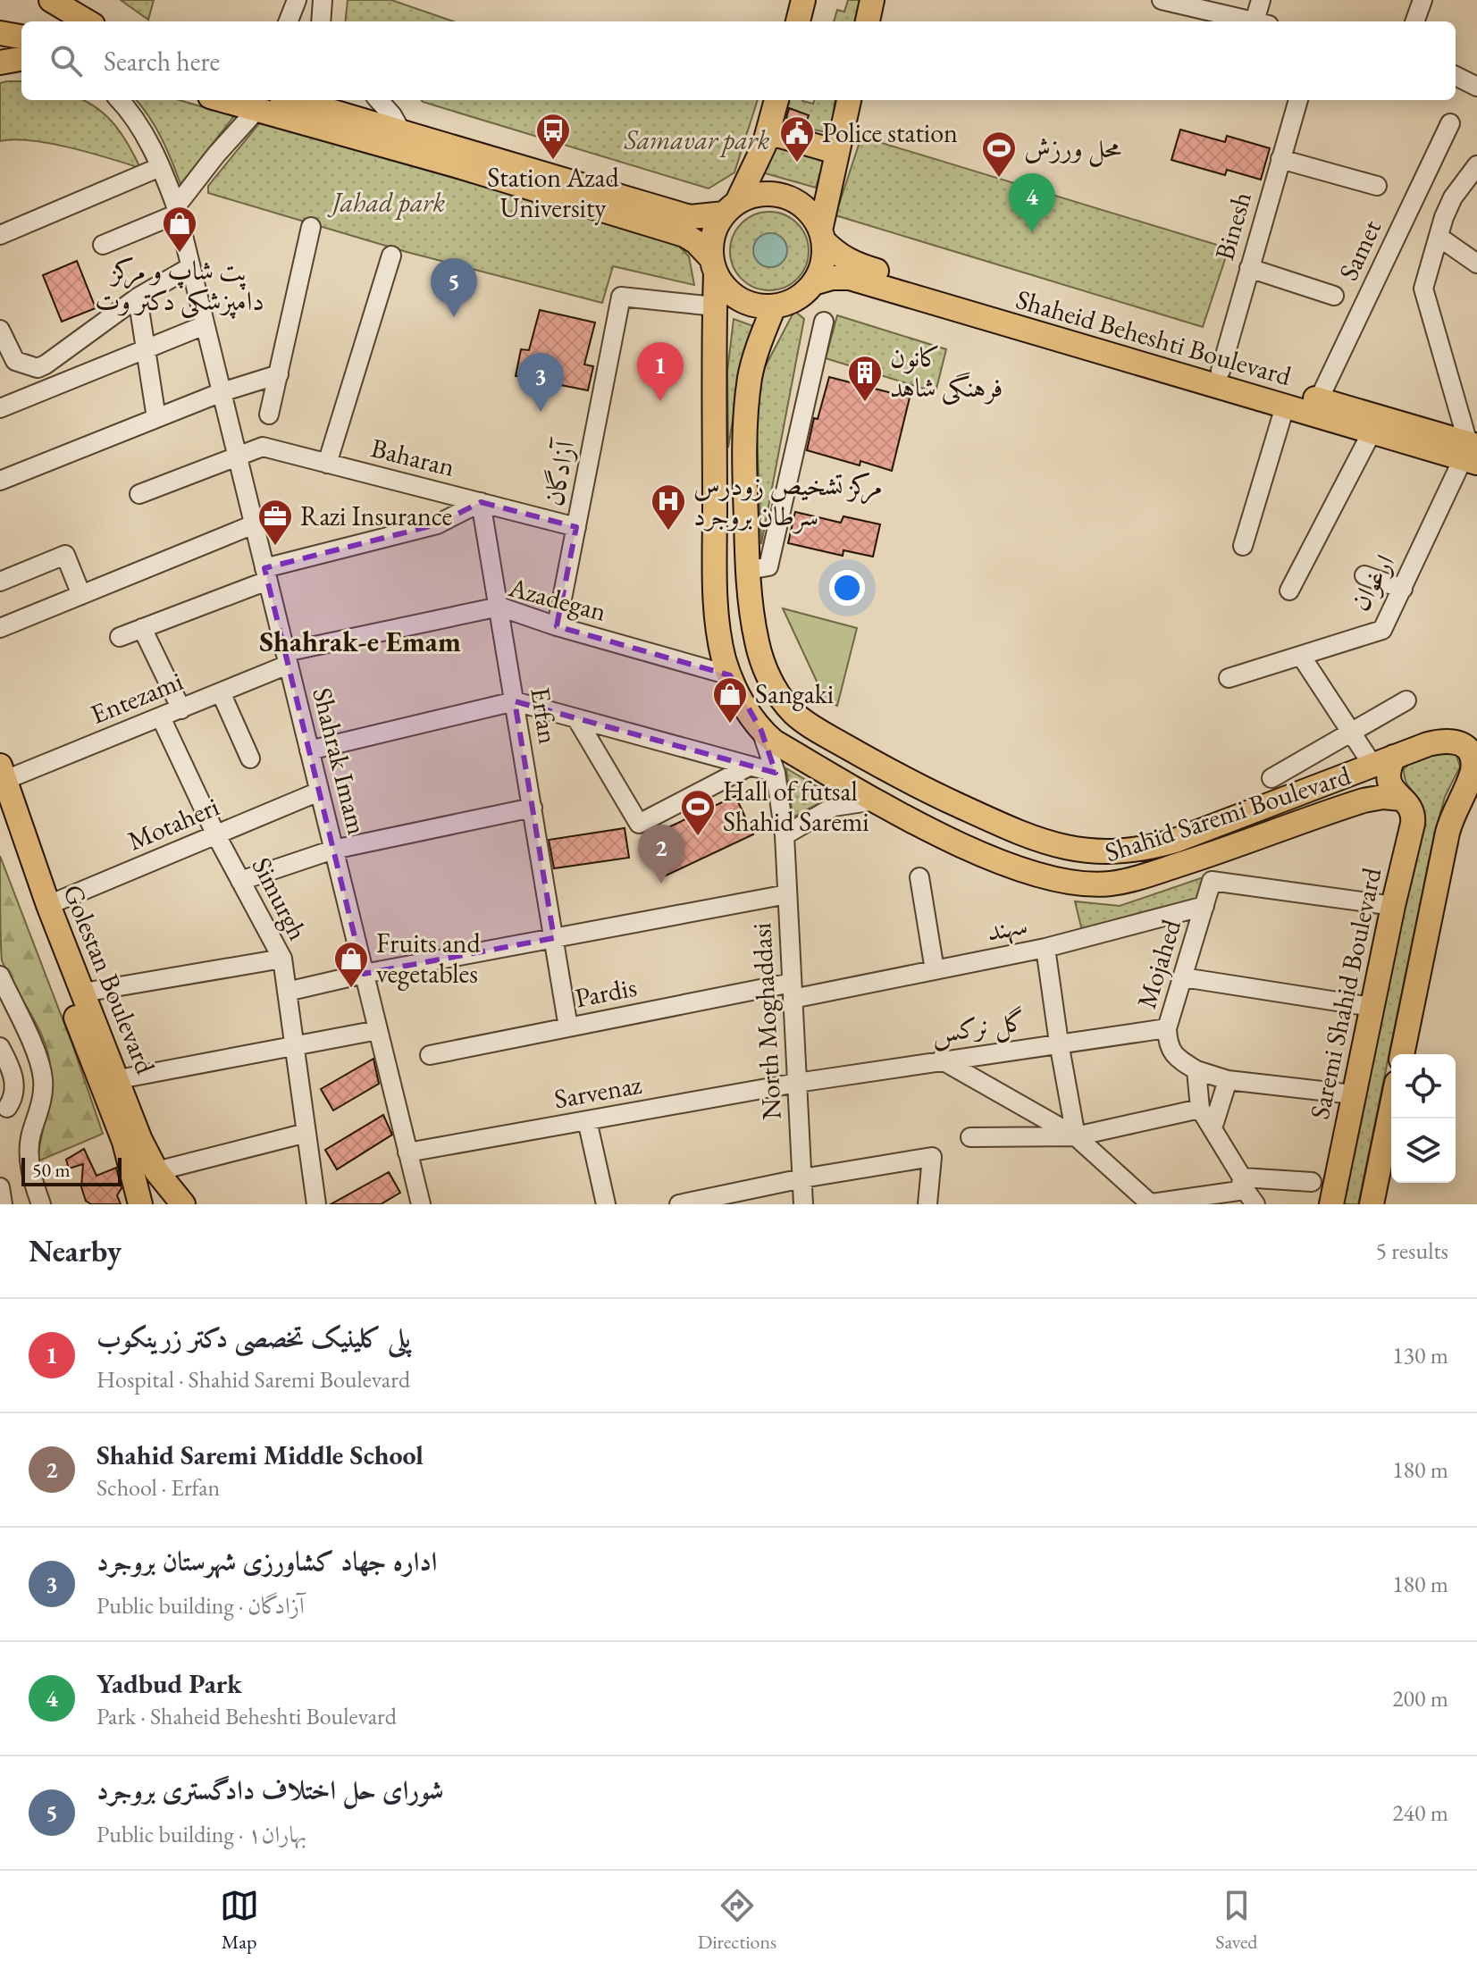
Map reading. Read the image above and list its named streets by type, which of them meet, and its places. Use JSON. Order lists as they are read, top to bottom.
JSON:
{
  "streets": {
    "main road": [
      "Shaheid Beheshti Boulevard",
      "Shahid Saremi Boulevard",
      "Golestan Boulevard",
      "Saremi Shahid Boulevard"
    ],
    "street": [
      "Binesh",
      "Samet",
      "Baharan",
      "آزادگان",
      "ارغوان",
      "Azadegan",
      "Entezami",
      "Erfan",
      "Shahrak Imam",
      "Motaheri",
      "Simurgh",
      "سهند",
      "Mojahed",
      "Pardis",
      "North Moghaddasi",
      "گل نرکس",
      "Sarvenaz"
    ]
  },
  "crossings": [
    ["Binesh", "Shaheid Beheshti Boulevard"],
    ["Samet", "Shaheid Beheshti Boulevard"],
    ["Shaheid Beheshti Boulevard", "ارغوان"],
    ["Shaheid Beheshti Boulevard", "Shahid Saremi Boulevard"],
    ["Baharan", "آزادگان"],
    ["Baharan", "Erfan"],
    ["Baharan", "Shahrak Imam"],
    ["آزادگان", "Azadegan"],
    ["آزادگان", "Shahid Saremi Boulevard"],
    ["Azadegan", "Entezami"],
    ["Azadegan", "Erfan"],
    ["Azadegan", "Shahrak Imam"],
    ["Azadegan", "Shahid Saremi Boulevard"],
    ["Entezami", "Shahrak Imam"],
    ["Entezami", "Simurgh"],
    ["Entezami", "Golestan Boulevard"],
    ["Erfan", "Pardis"],
    ["Shahrak Imam", "Motaheri"],
    ["Shahrak Imam", "Sarvenaz"],
    ["Shahid Saremi Boulevard", "Saremi Shahid Boulevard"],
    ["Shahid Saremi Boulevard", "North Moghaddasi"],
    ["Motaheri", "Simurgh"],
    ["Motaheri", "Golestan Boulevard"],
    ["سهند", "Pardis"],
    ["سهند", "North Moghaddasi"],
    ["سهند", "گل نرکس"],
    ["Mojahed", "Saremi Shahid Boulevard"],
    ["Mojahed", "گل نرکس"],
    ["Pardis", "North Moghaddasi"],
    ["North Moghaddasi", "گل نرکس"],
    ["North Moghaddasi", "Sarvenaz"],
    ["گل نرکس", "Sarvenaz"]
  ],
  "districts": ["Shahrak-e Emam"],
  "parks": ["Samavar park", "Jahad park"],
  "places": {
    "bus stop": ["Station Azad University"],
    "public building": ["Police station"],
    "sports": ["محل ورزش", "Hall of futsal Shahid Saremi"],
    "shop": ["پت شاپ و مرکز دامپزشکی دکتر وت", "Sangaki", "Fruits and vegetables"],
    "building": ["کانون فرهنگی شاهد"],
    "hospital": ["مرکز تشخیص زودرس سرطان بروجرد"],
    "office": ["Razi Insurance"]
  },
  "scale_bar": "50 m",
  "page": {
    "search": "Search here",
    "pins": [
      "4",
      "5",
      "1",
      "3",
      "2"
    ],
    "scale": "50 m",
    "heading": ["Nearby", "5 results"],
    "list": [
      {
        "mark": "1",
        "name": "پلی کلینیک تخصصی دکتر زرینکوب",
        "note": "Hospital · Shahid Saremi Boulevard",
        "value": "130 m"
      },
      {
        "mark": "2",
        "name": "Shahid Saremi Middle School",
        "note": "School · Erfan",
        "value": "180 m"
      },
      {
        "mark": "3",
        "name": "اداره جهاد کشاورزی شهرستان بروجرد",
        "note": "Public building · آزادگان",
        "value": "180 m"
      },
      {
        "mark": "4",
        "name": "Yadbud Park",
        "note": "Park · Shaheid Beheshti Boulevard",
        "value": "200 m"
      },
      {
        "mark": "5",
        "name": "شورای حل اختلاف دادگستری بروجرد",
        "note": "Public building · بهاران۱",
        "value": "240 m"
      }
    ],
    "nav": ["Map", "Directions", "Saved"]
  }
}
